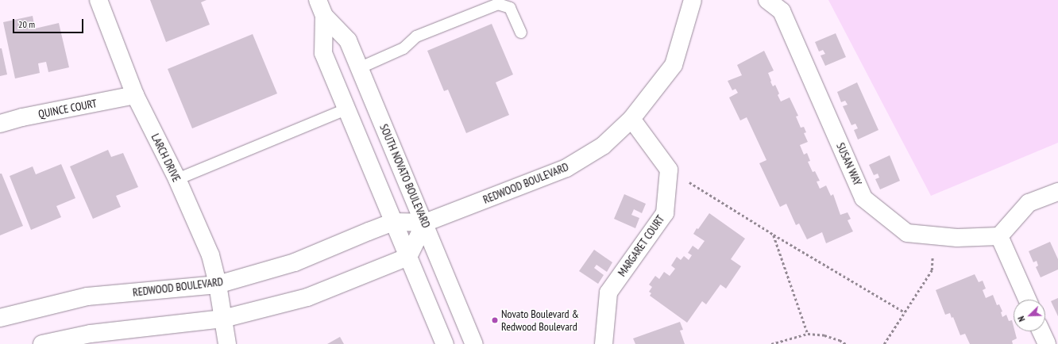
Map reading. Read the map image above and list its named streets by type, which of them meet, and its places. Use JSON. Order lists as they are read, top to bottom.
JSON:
{
  "streets": {
    "street": [
      "QUINCE COURT",
      "LARCH DRIVE",
      "SUSAN WAY",
      "SOUTH NOVATO BOULEVARD",
      "REDWOOD BOULEVARD",
      "MARGARET COURT"
    ]
  },
  "crossings": [
    ["QUINCE COURT", "LARCH DRIVE"],
    ["LARCH DRIVE", "REDWOOD BOULEVARD"],
    ["SOUTH NOVATO BOULEVARD", "REDWOOD BOULEVARD"]
  ],
  "places": ["Novato Boulevard & Redwood Boulevard"],
  "scale_bar": "20 m",
  "north": "bottom left"
}
